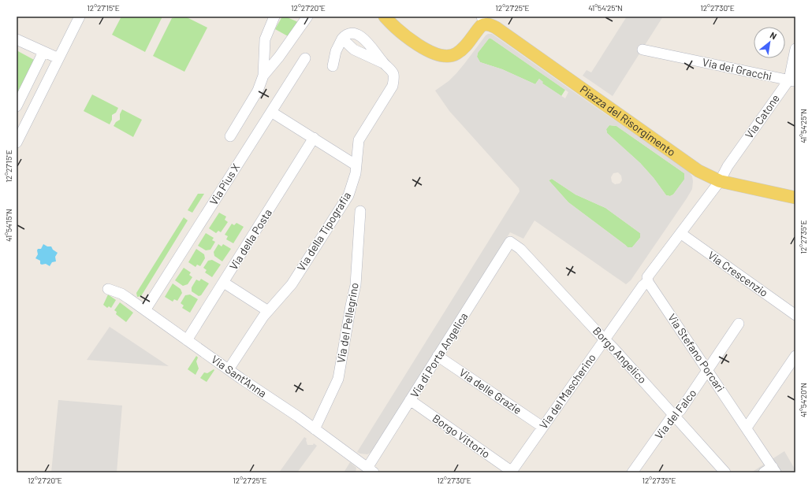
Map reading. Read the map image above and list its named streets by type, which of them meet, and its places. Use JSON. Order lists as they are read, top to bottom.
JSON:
{
  "streets": {
    "main road": ["Piazza del Risorgimento"],
    "street": [
      "Via dei Gracchi",
      "Via Catone",
      "Via Pius X",
      "Via della Tipografia",
      "Via della Posta",
      "Via Crescenzio",
      "Via del Pellegrino",
      "Via Stefano Porcari",
      "Via di Porta Angelica",
      "Borgo Angelico",
      "Via Sant'Anna",
      "Via delle Grazie",
      "Via del Mascherino",
      "Via del Falco",
      "Borgo Vittorio"
    ]
  },
  "crossings": [
    ["Via dei Gracchi", "Via Catone"],
    ["Via Catone", "Piazza del Risorgimento"],
    ["Via Pius X", "Via Sant'Anna"],
    ["Via della Tipografia", "Via Sant'Anna"],
    ["Via della Posta", "Via Sant'Anna"],
    ["Via del Pellegrino", "Via Sant'Anna"],
    ["Via Stefano Porcari", "Via del Mascherino"],
    ["Via Stefano Porcari", "Via del Falco"],
    ["Via di Porta Angelica", "Borgo Angelico"],
    ["Via di Porta Angelica", "Via Sant'Anna"],
    ["Via di Porta Angelica", "Via delle Grazie"],
    ["Via di Porta Angelica", "Borgo Vittorio"],
    ["Borgo Angelico", "Via del Mascherino"],
    ["Borgo Angelico", "Via del Falco"],
    ["Via delle Grazie", "Via del Mascherino"],
    ["Via del Mascherino", "Borgo Vittorio"]
  ],
  "north": "top right",
  "coordinates": [
    "12°27'15\"E",
    "12°27'20\"E",
    "12°27'25\"E",
    "41°54'25\"N",
    "12°27'30\"E",
    "41°54'15\"N",
    "12°27'35\"E",
    "41°54'20\"N"
  ]
}
